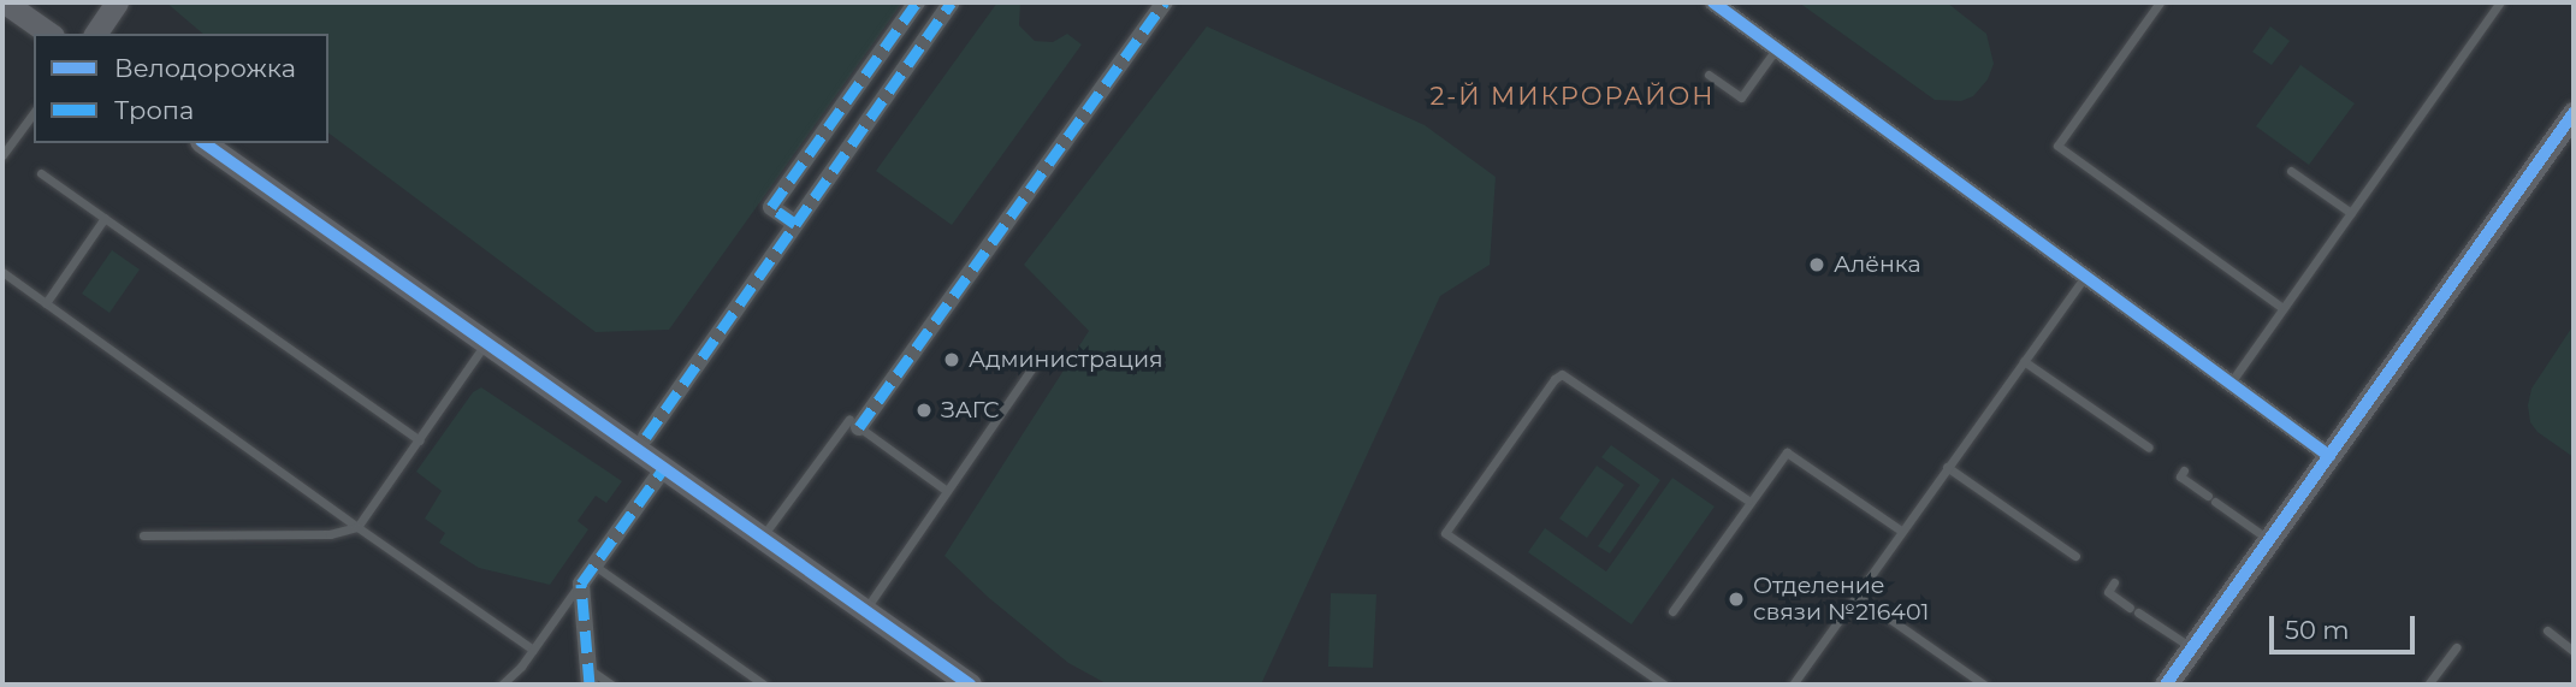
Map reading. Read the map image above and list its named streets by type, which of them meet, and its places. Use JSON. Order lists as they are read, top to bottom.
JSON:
{
  "districts": ["2-Й МИКРОРАЙОН"],
  "places": [
    "Алёнка",
    "Администрация",
    "ЗАГС",
    "Отделение связи №216401"
  ],
  "legend": ["Велодорожка", "Тропа"],
  "scale_bar": "50 m"
}
